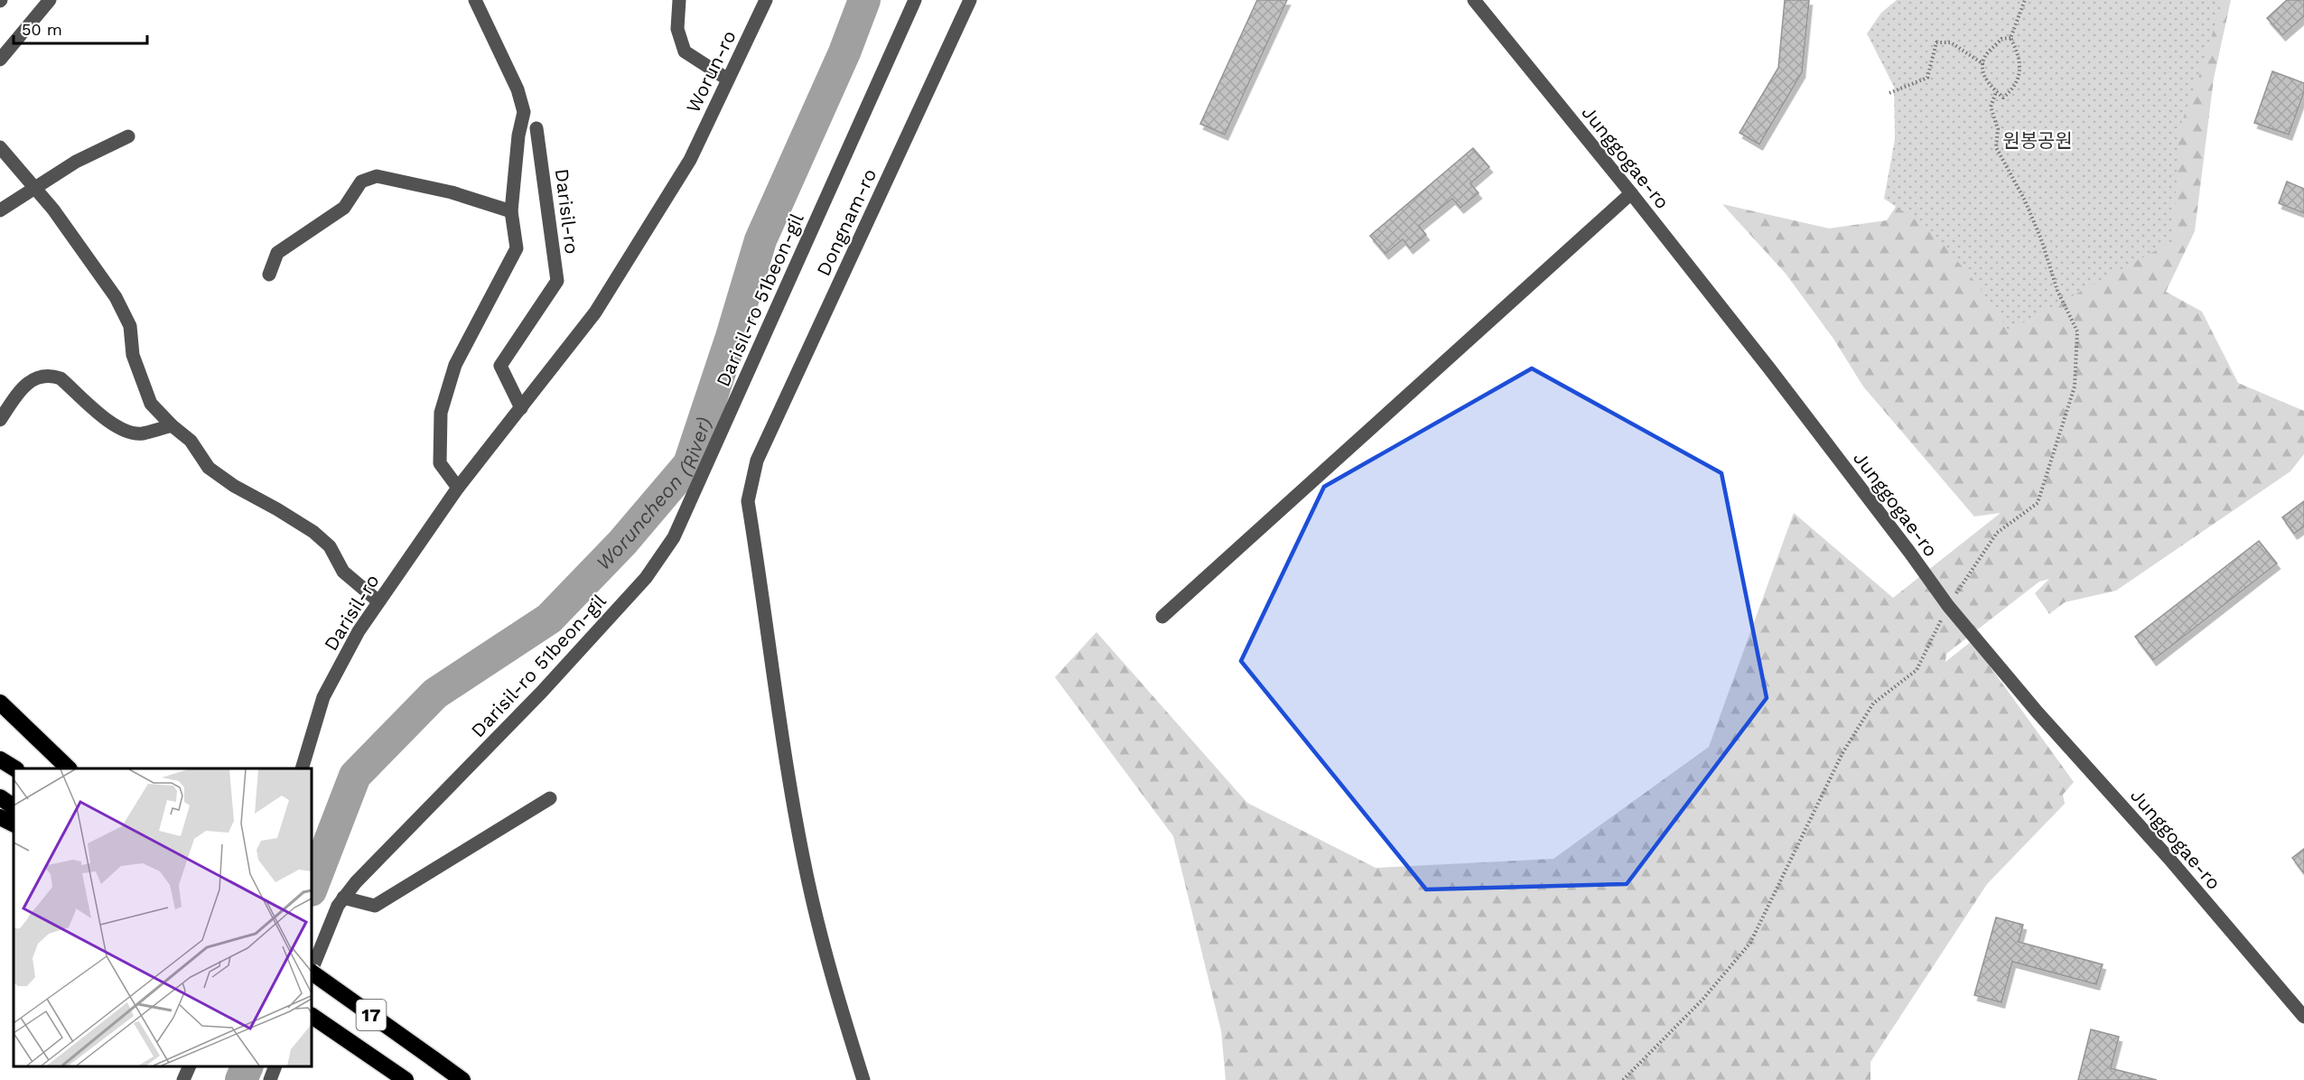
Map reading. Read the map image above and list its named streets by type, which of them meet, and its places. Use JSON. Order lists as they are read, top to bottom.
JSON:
{
  "streets": {
    "highway": ["17"],
    "street": [
      "Worun-ro",
      "Junggogae-ro",
      "Darisil-ro",
      "Dongnam-ro",
      "Darisil-ro 51beon-gil"
    ]
  },
  "crossings": [
    ["Worun-ro", "Darisil-ro"]
  ],
  "water": ["Woruncheon (River)"],
  "parks": ["원봉공원"],
  "scale_bar": "50 m"
}
